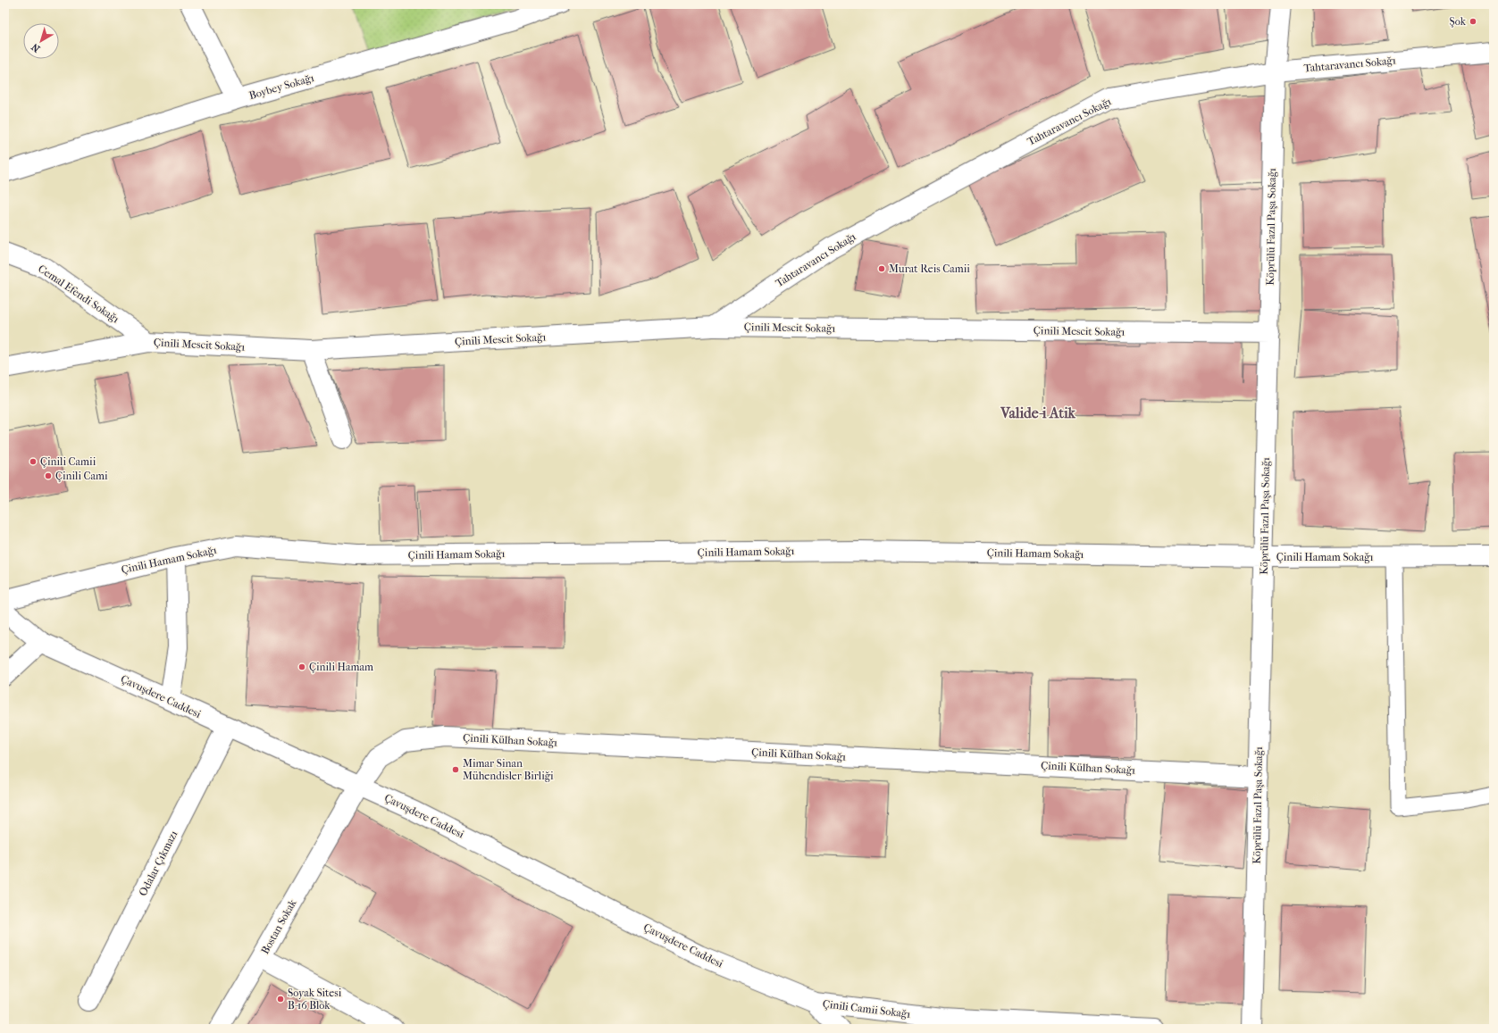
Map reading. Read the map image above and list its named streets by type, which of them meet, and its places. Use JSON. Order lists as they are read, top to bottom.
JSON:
{
  "streets": {
    "street": [
      "Tahtaravancı Sokağı",
      "Boybey Sokağı",
      "Köprülü Fazıl Paşa Sokağı",
      "Cemal Efendi Sokağı",
      "Çinili Mescit Sokağı",
      "Çinili Hamam Sokağı",
      "Çavuşdere Caddesi",
      "Çinili Külhan Sokağı",
      "Odalar Çıkmazı",
      "Bostan Sokak",
      "Çinili Camii Sokağı"
    ]
  },
  "crossings": [
    ["Tahtaravancı Sokağı", "Köprülü Fazıl Paşa Sokağı"],
    ["Tahtaravancı Sokağı", "Çinili Mescit Sokağı"],
    ["Köprülü Fazıl Paşa Sokağı", "Çinili Mescit Sokağı"],
    ["Köprülü Fazıl Paşa Sokağı", "Çinili Hamam Sokağı"],
    ["Köprülü Fazıl Paşa Sokağı", "Çinili Külhan Sokağı"],
    ["Cemal Efendi Sokağı", "Çinili Mescit Sokağı"],
    ["Çavuşdere Caddesi", "Çinili Külhan Sokağı"],
    ["Çavuşdere Caddesi", "Odalar Çıkmazı"],
    ["Çavuşdere Caddesi", "Bostan Sokak"],
    ["Çavuşdere Caddesi", "Çinili Camii Sokağı"],
    ["Çinili Külhan Sokağı", "Bostan Sokak"]
  ],
  "districts": ["Valide-i Atik"],
  "places": [
    "Şok",
    "Murat Reis Camii",
    "Çinili Camii",
    "Çinili Cami",
    "Çinili Hamam",
    "Mimar Sinan Mühendisler Birliği",
    "Soyak Sitesi B-16 Blok"
  ],
  "north": "bottom left"
}
